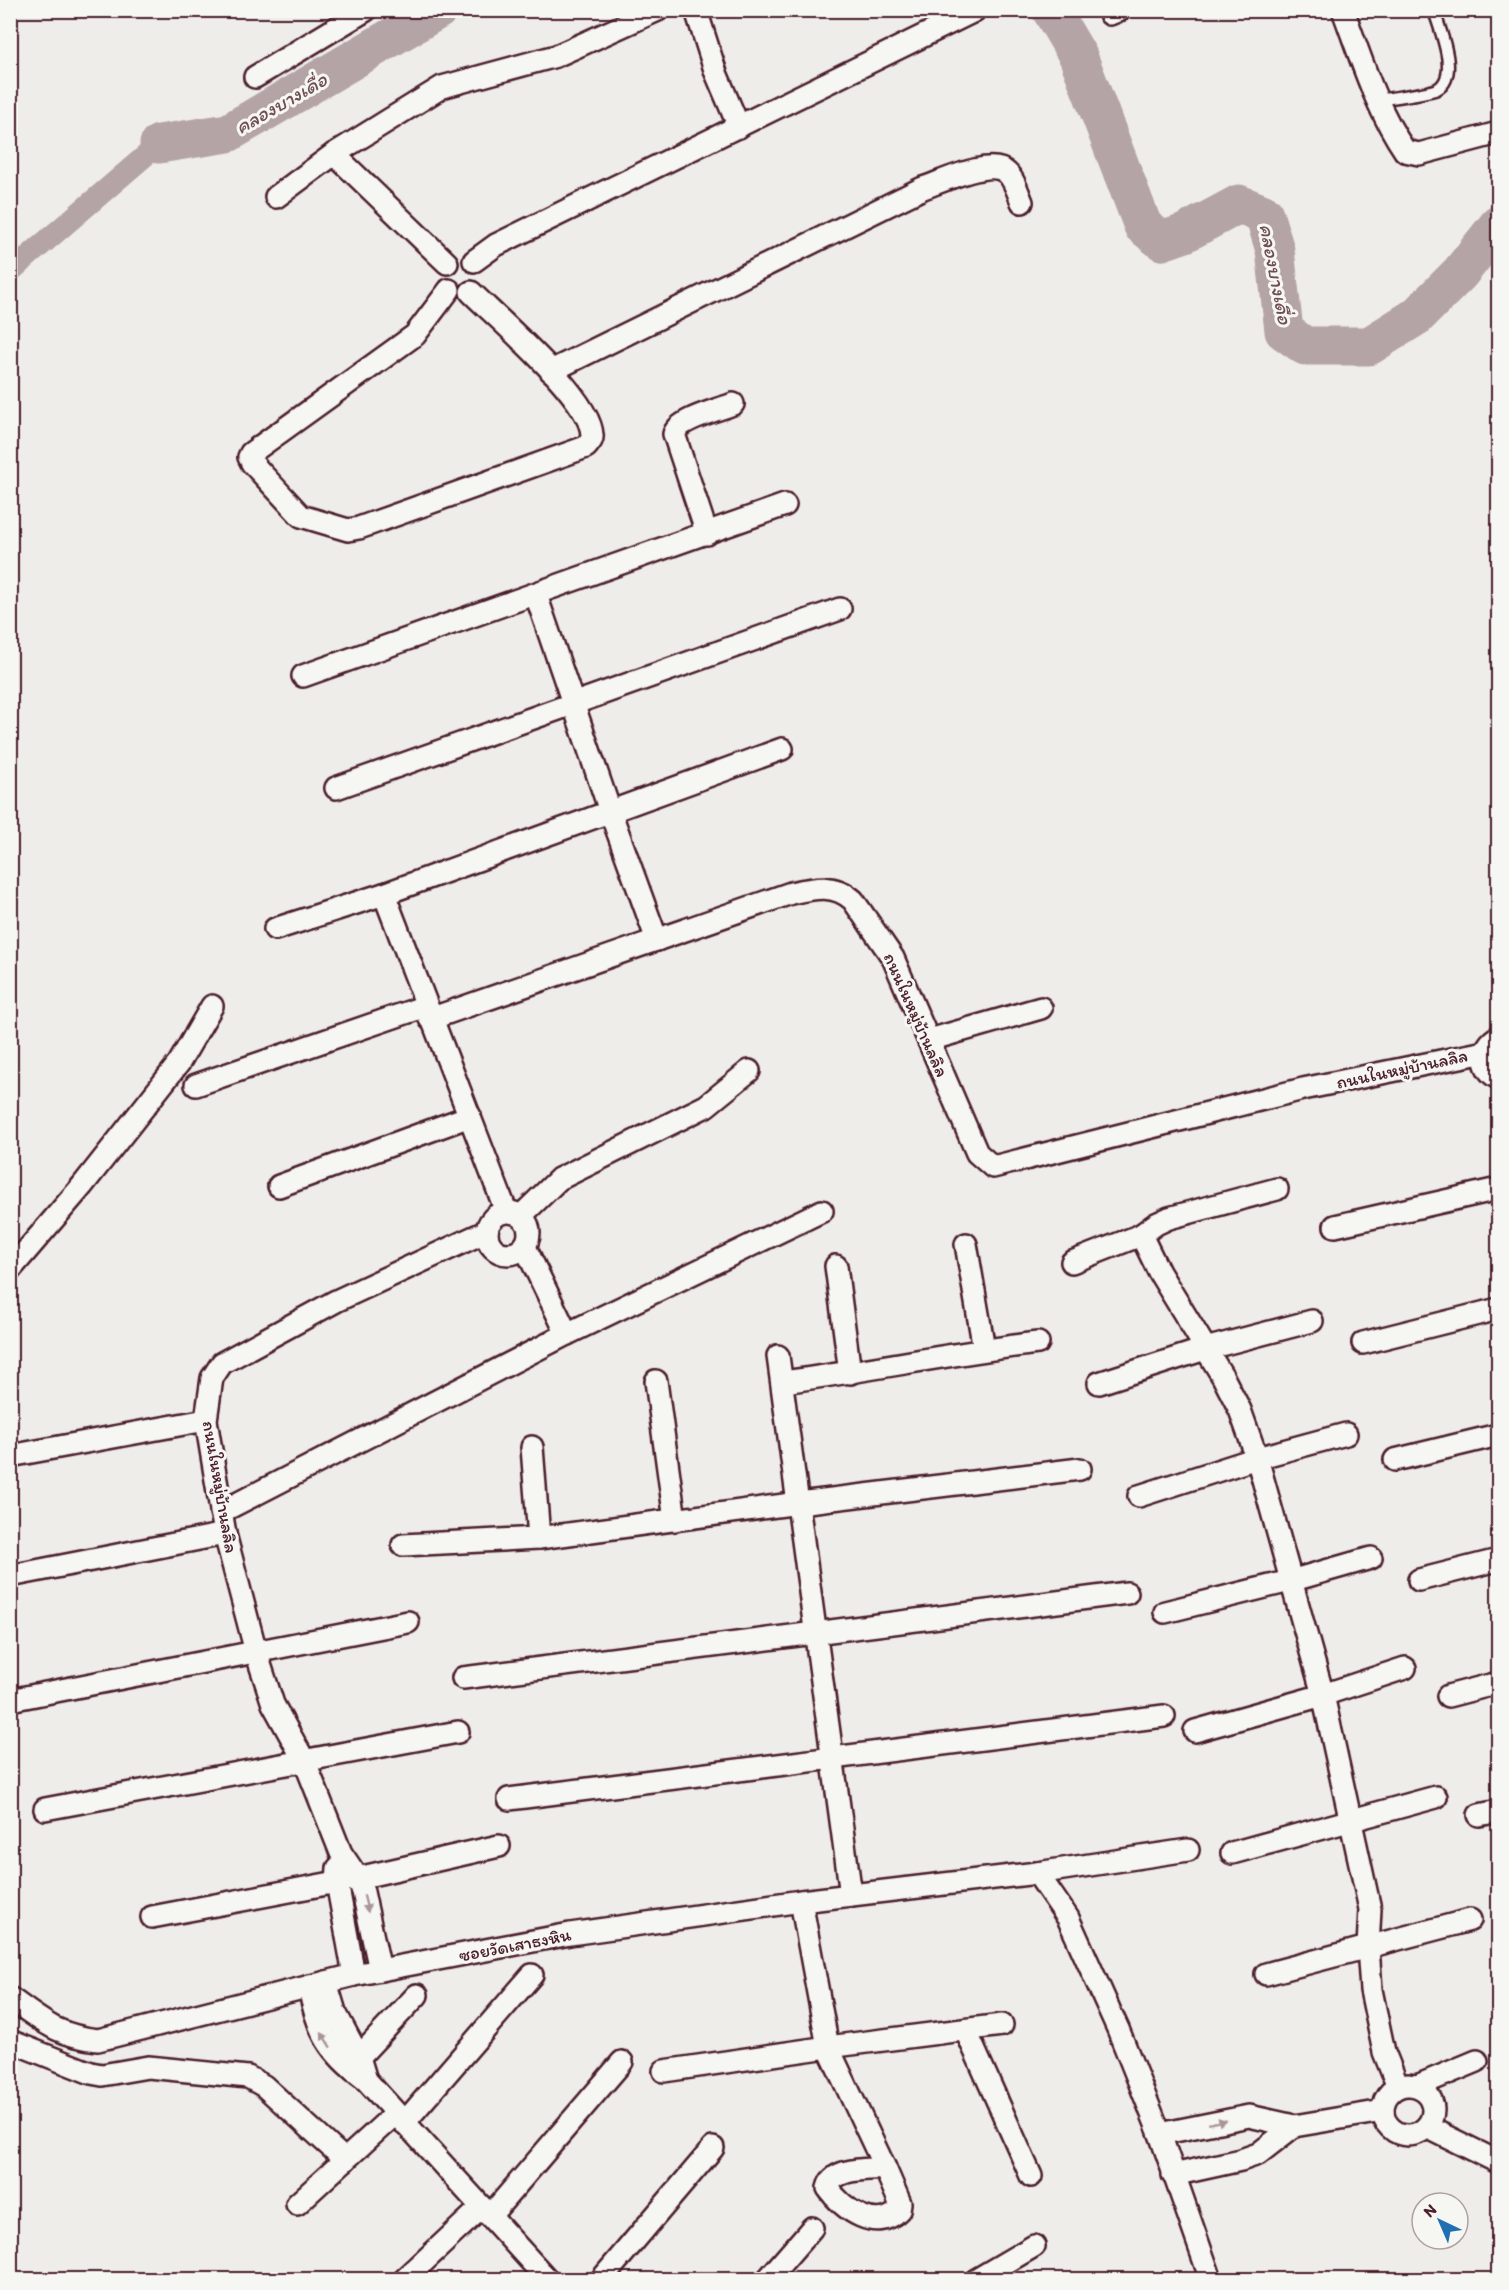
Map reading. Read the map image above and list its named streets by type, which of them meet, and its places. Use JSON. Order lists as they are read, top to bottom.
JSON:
{
  "streets": {
    "street": ["ถนนในหมู่บ้านลลิล", "ซอยวัดเสาธงหิน"]
  },
  "crossings": [
    ["ถนนในหมู่บ้านลลิล", "ซอยวัดเสาธงหิน"]
  ],
  "water": ["คลองบางเดื่อ"],
  "north": "top left"
}
